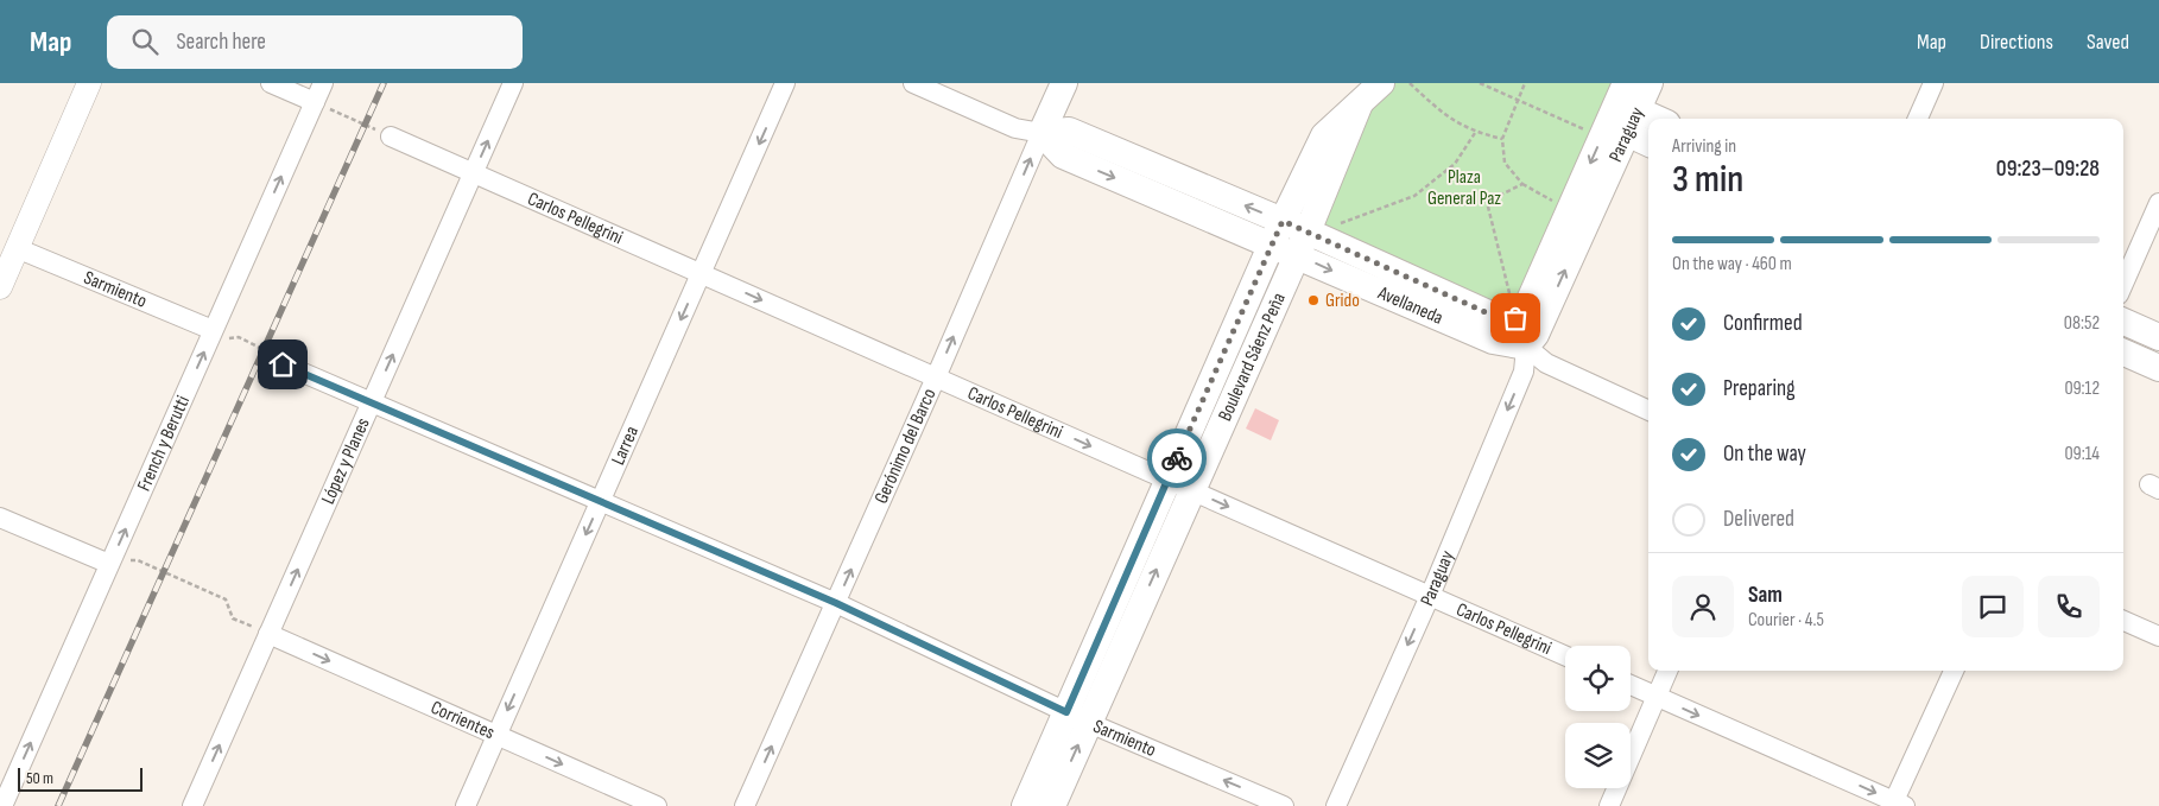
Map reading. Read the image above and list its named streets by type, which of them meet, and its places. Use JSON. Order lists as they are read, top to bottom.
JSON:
{
  "streets": {
    "main road": [
      "Paraguay",
      "Avellaneda",
      "Boulevard Sáenz Peña",
      "Gerónimo del Barco"
    ],
    "street": [
      "Carlos Pellegrini",
      "Sarmiento",
      "French y Berutti",
      "Larrea",
      "López y Planes",
      "Corrientes"
    ]
  },
  "crossings": [
    ["Paraguay", "Carlos Pellegrini"],
    ["Paraguay", "Avellaneda"],
    ["Carlos Pellegrini", "Boulevard Sáenz Peña"],
    ["Carlos Pellegrini", "Larrea"],
    ["Carlos Pellegrini", "Gerónimo del Barco"],
    ["Carlos Pellegrini", "López y Planes"],
    ["Sarmiento", "Boulevard Sáenz Peña"],
    ["Sarmiento", "French y Berutti"],
    ["Sarmiento", "Larrea"],
    ["Sarmiento", "Gerónimo del Barco"],
    ["Sarmiento", "López y Planes"],
    ["Avellaneda", "Boulevard Sáenz Peña"],
    ["Avellaneda", "Gerónimo del Barco"],
    ["Larrea", "Corrientes"],
    ["López y Planes", "Corrientes"]
  ],
  "one_way": [
    "Carlos Pellegrini",
    "French y Berutti",
    "Larrea",
    "Gerónimo del Barco",
    "López y Planes",
    "Corrientes"
  ],
  "parks": ["Plaza General Paz"],
  "places": ["Grido"],
  "scale_bar": "50 m",
  "page": {
    "header": "Map",
    "search": "Search here",
    "nav": ["Map", "Directions", "Saved"],
    "heading": ["3 min", "Arriving in", "09:23–09:28"],
    "panel": ["Sam", "Courier · 4.5"],
    "bar": "On the way · 460 m",
    "list": [
      ["Confirmed", "08:52"],
      ["Preparing", "09:12"],
      ["On the way", "09:14"],
      "Delivered"
    ],
    "scale": "50 m"
  }
}
